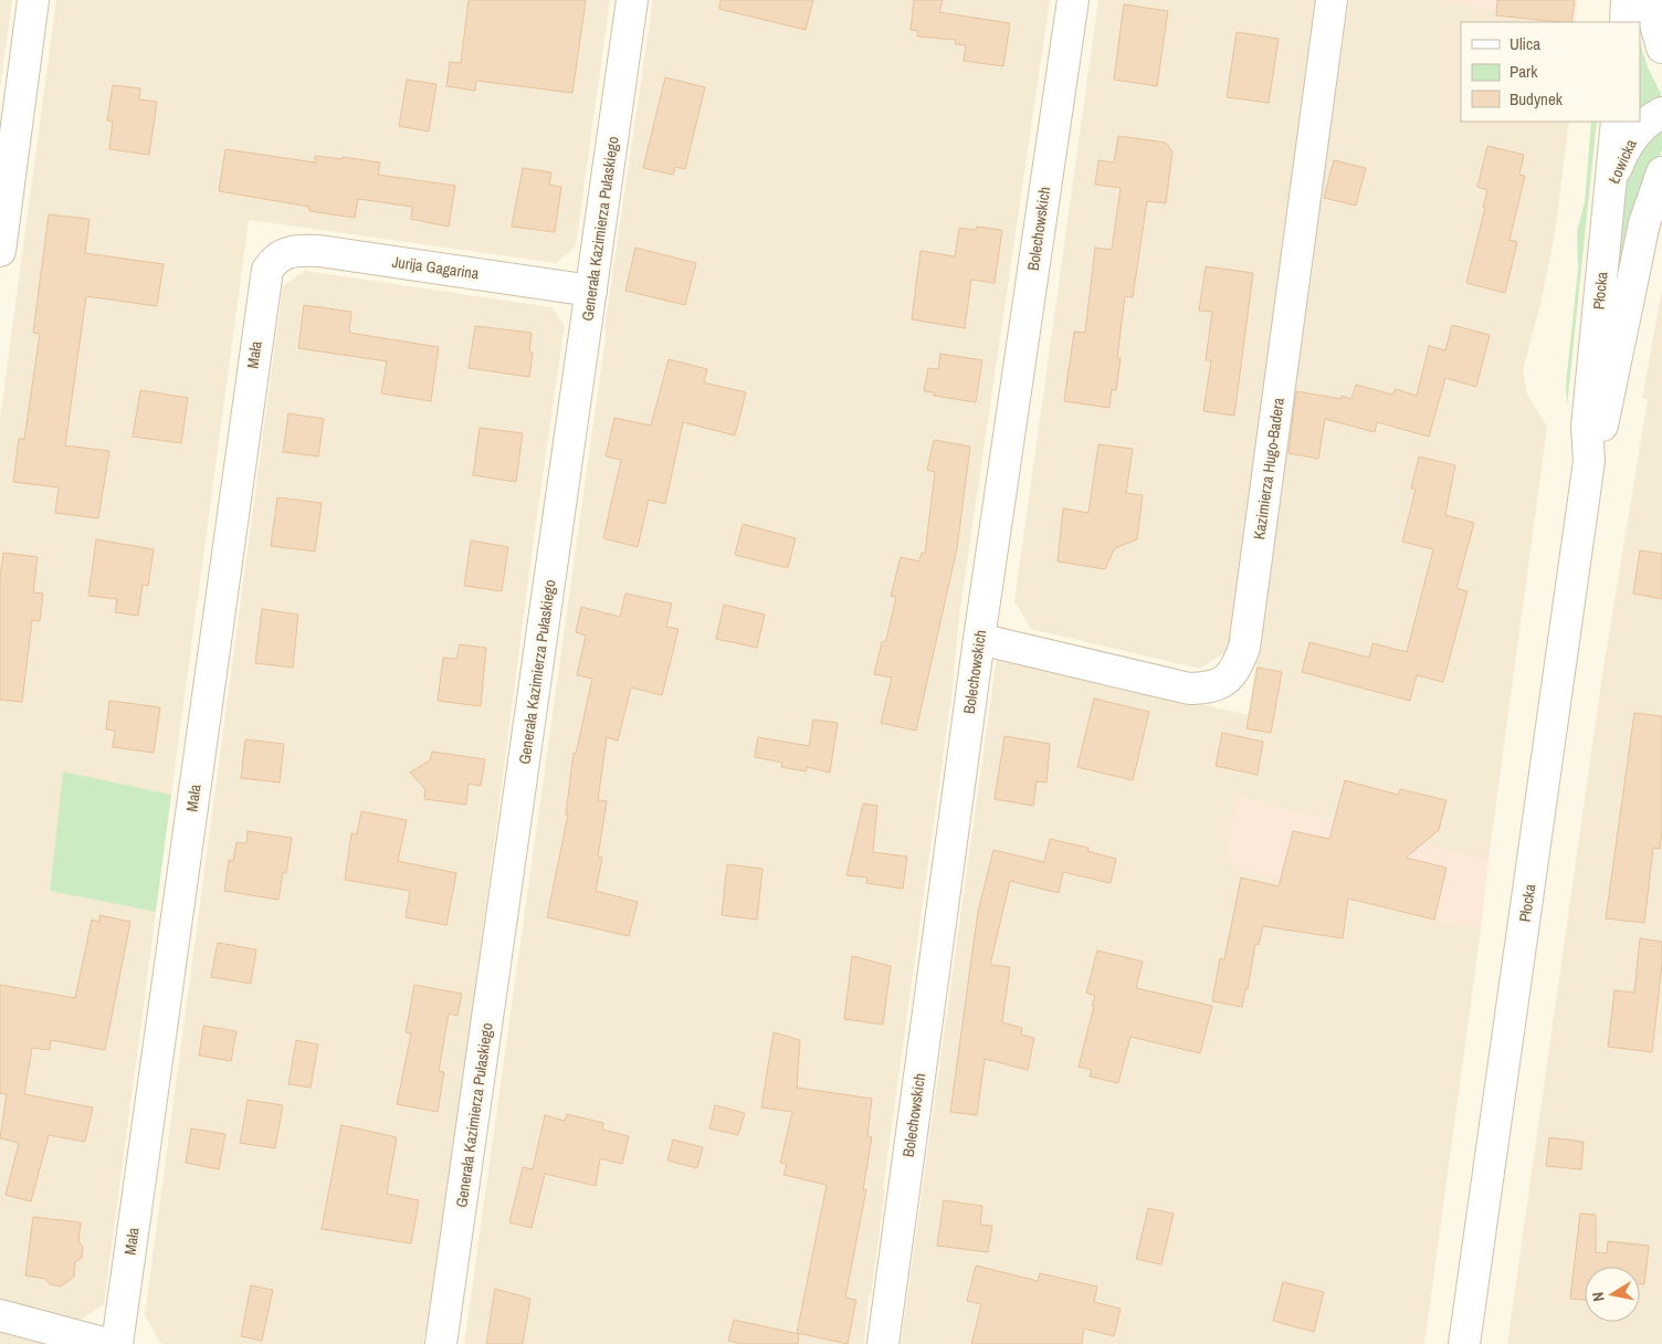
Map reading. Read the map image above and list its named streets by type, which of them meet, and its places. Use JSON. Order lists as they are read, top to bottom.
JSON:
{
  "streets": {
    "street": [
      "Łowicka",
      "Generała Kazimierza Pułaskiego",
      "Bolechowskich",
      "Jurija Gagarina",
      "Płocka",
      "Mała",
      "Kazimierza Hugo-Badera"
    ]
  },
  "crossings": [
    ["Łowicka", "Płocka"],
    ["Generała Kazimierza Pułaskiego", "Jurija Gagarina"],
    ["Bolechowskich", "Kazimierza Hugo-Badera"],
    ["Jurija Gagarina", "Mała"]
  ],
  "legend": ["Ulica", "Park", "Budynek"],
  "north": "left"
}
